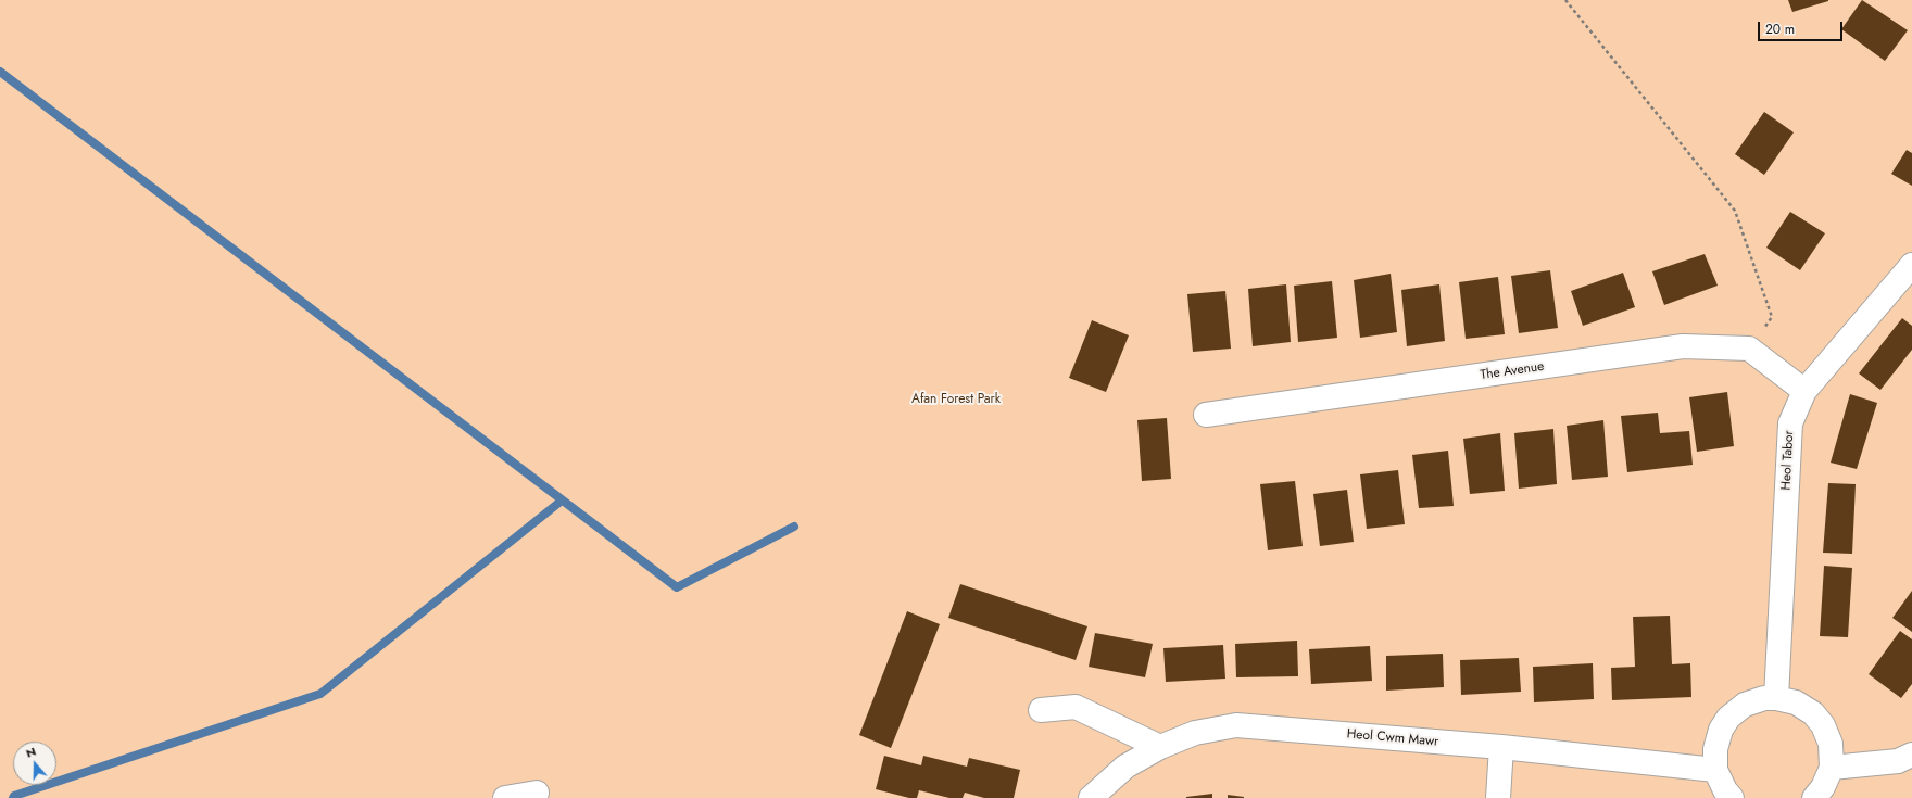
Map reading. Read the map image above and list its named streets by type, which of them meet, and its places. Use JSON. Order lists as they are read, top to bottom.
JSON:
{
  "streets": {
    "street": ["The Avenue", "Heol Tabor", "Heol Cwm Mawr"]
  },
  "parks": ["Afan Forest Park"],
  "scale_bar": "20 m",
  "north": "top"
}
